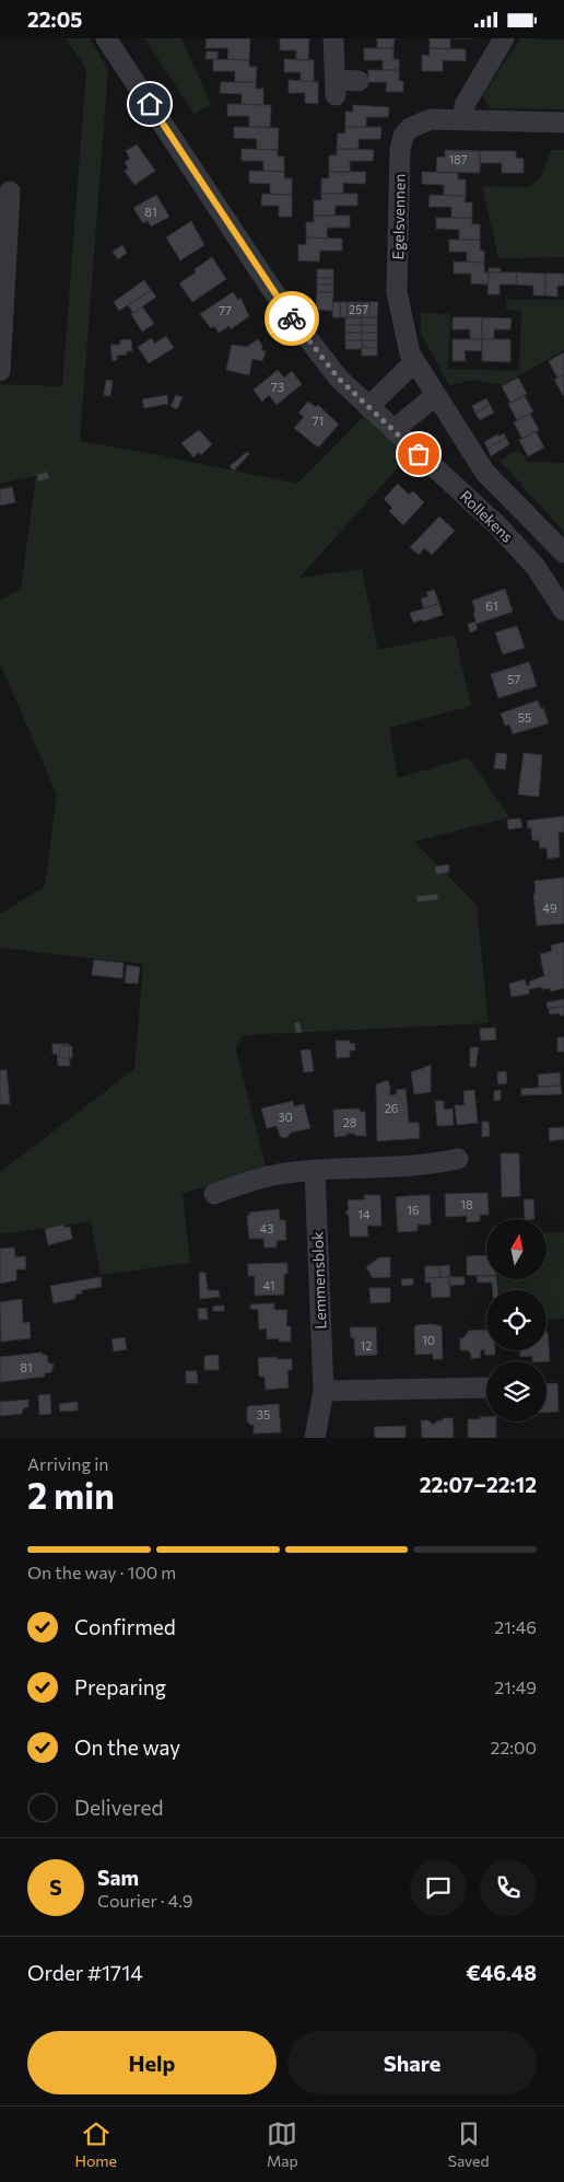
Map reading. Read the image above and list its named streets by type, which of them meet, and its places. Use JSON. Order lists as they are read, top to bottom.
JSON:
{
  "streets": {
    "street": ["Egelsvennen", "Rollekens", "Lemmensblok"]
  },
  "house_numbers": [
    "187",
    "81",
    "257",
    "77",
    "73",
    "71",
    "61",
    "57",
    "55",
    "49",
    "26",
    "30",
    "28",
    "18",
    "16",
    "14",
    "43",
    "41",
    "10",
    "12",
    "81",
    "35"
  ],
  "north": "top",
  "page": {
    "status": "22:05",
    "heading": ["2 min", "Arriving in", "22:07–22:12"],
    "panel": [
      "Sam",
      "Courier · 4.9",
      "Order #1714",
      "€46.48"
    ],
    "bar": "On the way · 100 m",
    "list": [
      ["Confirmed", "21:46"],
      ["Preparing", "21:49"],
      ["On the way", "22:00"],
      "Delivered"
    ],
    "round": "S",
    "buttons": ["Help", "Share"],
    "tabs": ["Home", "Map", "Saved"]
  }
}
